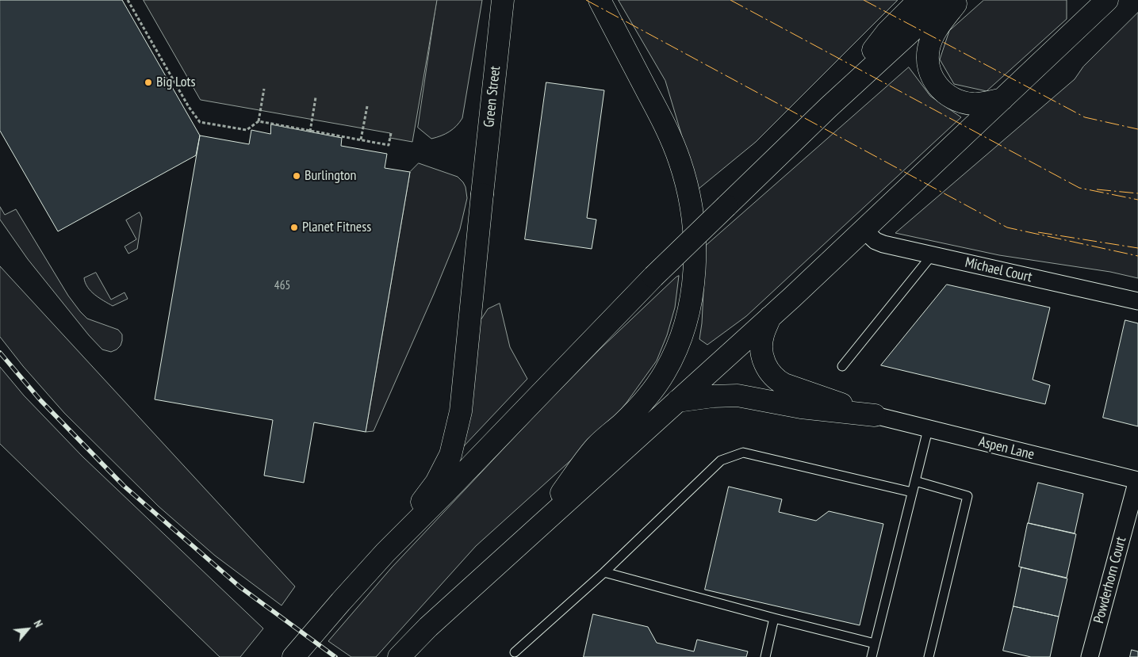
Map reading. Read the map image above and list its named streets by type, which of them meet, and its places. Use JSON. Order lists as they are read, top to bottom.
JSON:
{
  "streets": {
    "main road": ["Green Street"],
    "street": ["Michael Court", "Aspen Lane", "Powderhorn Court"]
  },
  "crossings": [
    ["Aspen Lane", "Powderhorn Court"]
  ],
  "places": ["Big Lots", "Burlington", "Planet Fitness"],
  "house_numbers": ["465"],
  "north": "top right"
}
